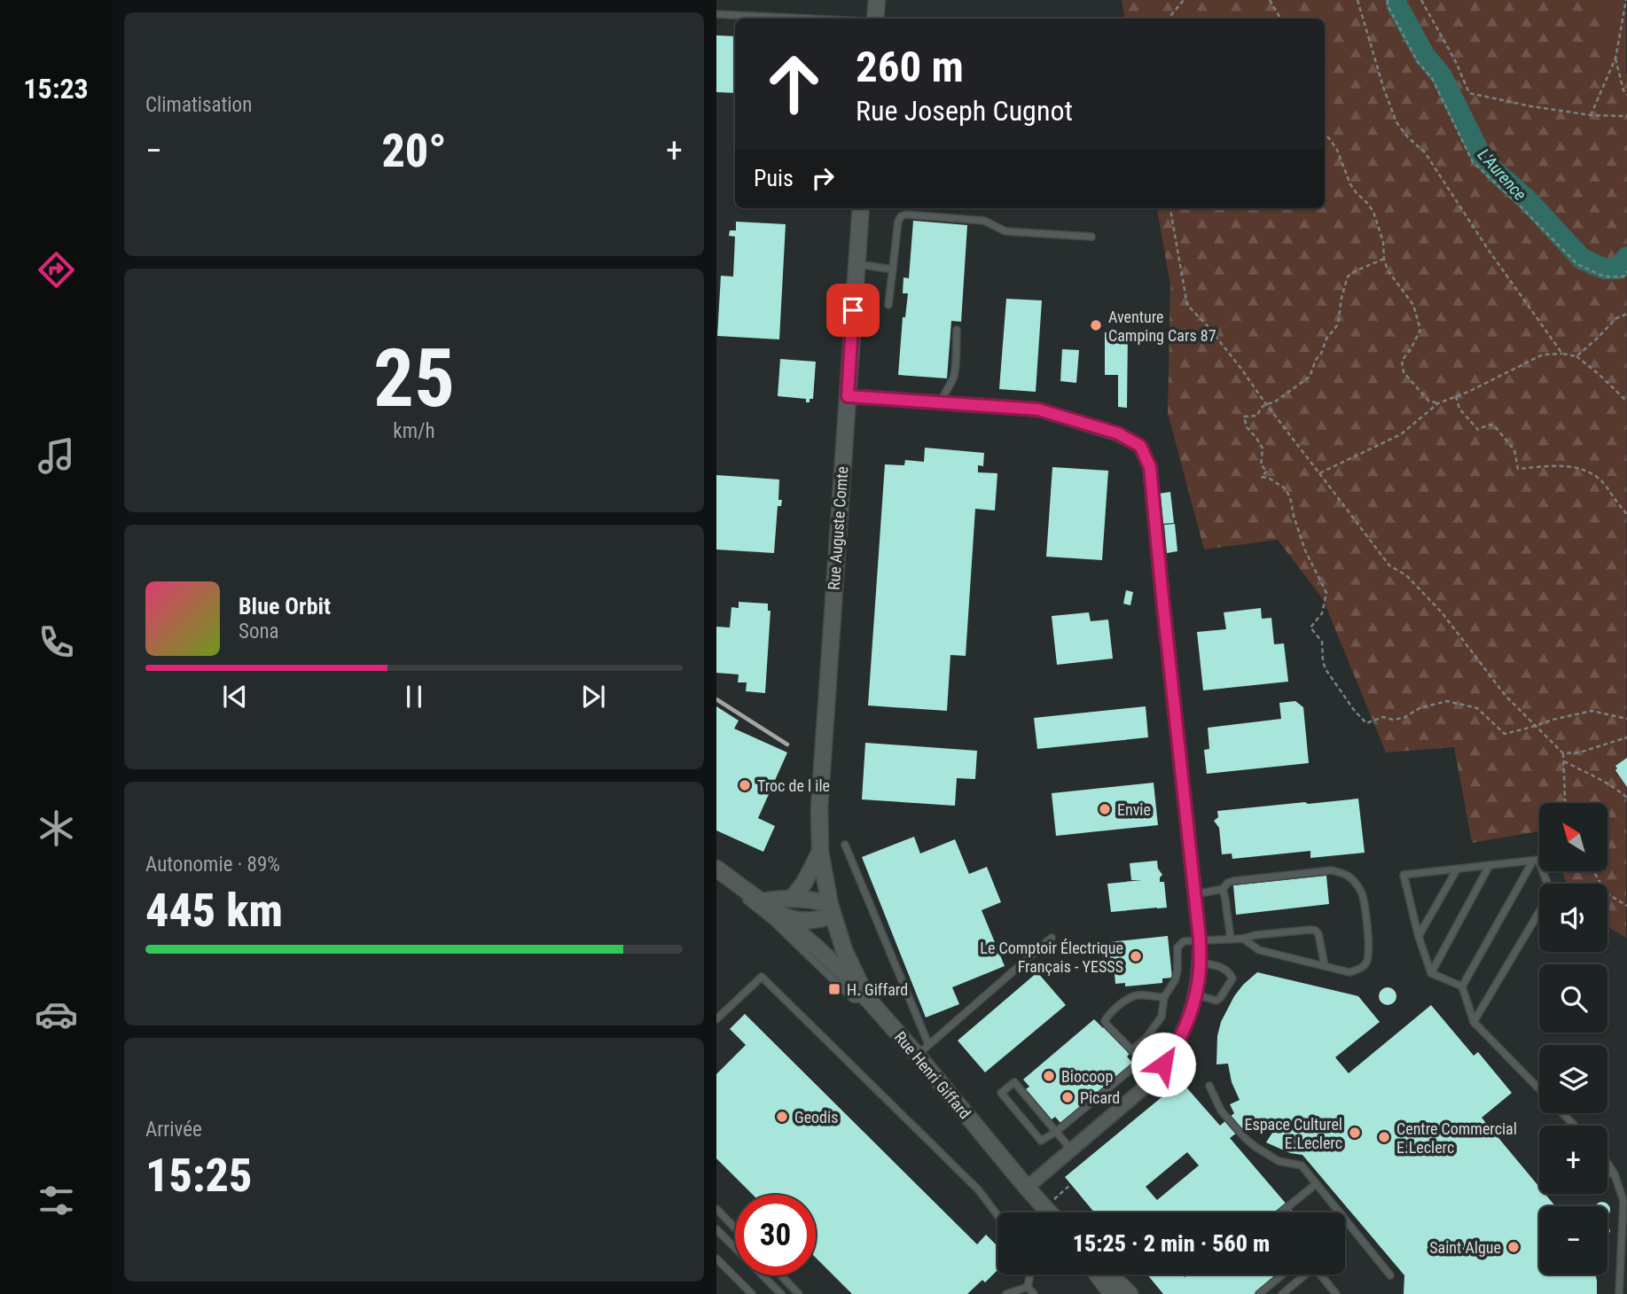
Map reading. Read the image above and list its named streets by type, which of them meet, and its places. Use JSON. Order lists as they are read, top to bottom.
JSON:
{
  "streets": {
    "street": ["Rue Auguste Comte", "Rue Henri Giffard"]
  },
  "crossings": [
    ["Rue Auguste Comte", "Rue Henri Giffard"]
  ],
  "water": ["L'Aurence"],
  "places": {
    "other": [
      "Aventure Camping Cars 87",
      "Troc de l ile",
      "Envie",
      "Le Comptoir Électrique Français - YESSS",
      "Biocoop",
      "Picard",
      "Geodis",
      "Espace Culturel E.Leclerc",
      "Centre Commercial E.Leclerc",
      "Saint Algue"
    ],
    "transit": ["H. Giffard"]
  },
  "north": "top left",
  "page": {
    "tabs": "15:23",
    "tile": [
      "Climatisation",
      ["25", "km/h"],
      ["Autonomie · 89%", "445 km"],
      ["Arrivée", "15:25"]
    ],
    "turn": ["260 m", "Rue Joseph Cugnot"],
    "heat": ["−", "20°", "+"],
    "then": "Puis",
    "song": ["Blue Orbit", "Sona"],
    "map_buttons": ["+", "−"],
    "limit": "30",
    "trip": "15:25 · 2 min · 560 m"
  }
}
